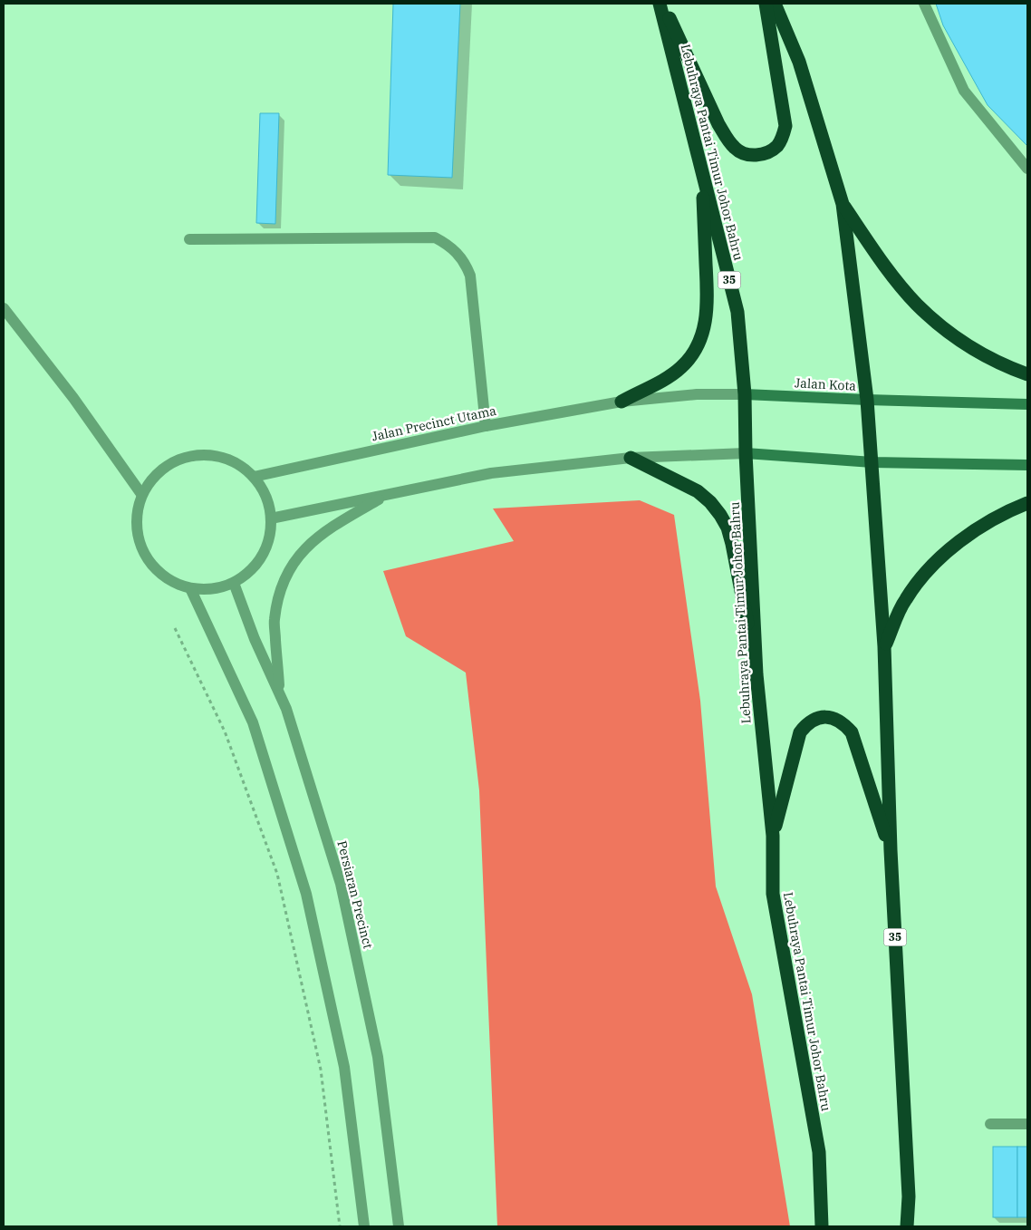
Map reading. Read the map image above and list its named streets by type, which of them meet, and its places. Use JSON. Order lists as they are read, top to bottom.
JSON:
{
  "streets": {
    "highway": ["Lebuhraya Pantai Timur Johor Bahru", "35"],
    "main road": ["Jalan Kota"],
    "street": ["Jalan Precinct Utama", "Persiaran Precinct"]
  },
  "crossings": [
    ["Lebuhraya Pantai Timur Johor Bahru", "Jalan Kota"],
    ["35", "Jalan Kota"],
    ["Jalan Kota", "Jalan Precinct Utama"],
    ["Jalan Precinct Utama", "Persiaran Precinct"]
  ]
}
